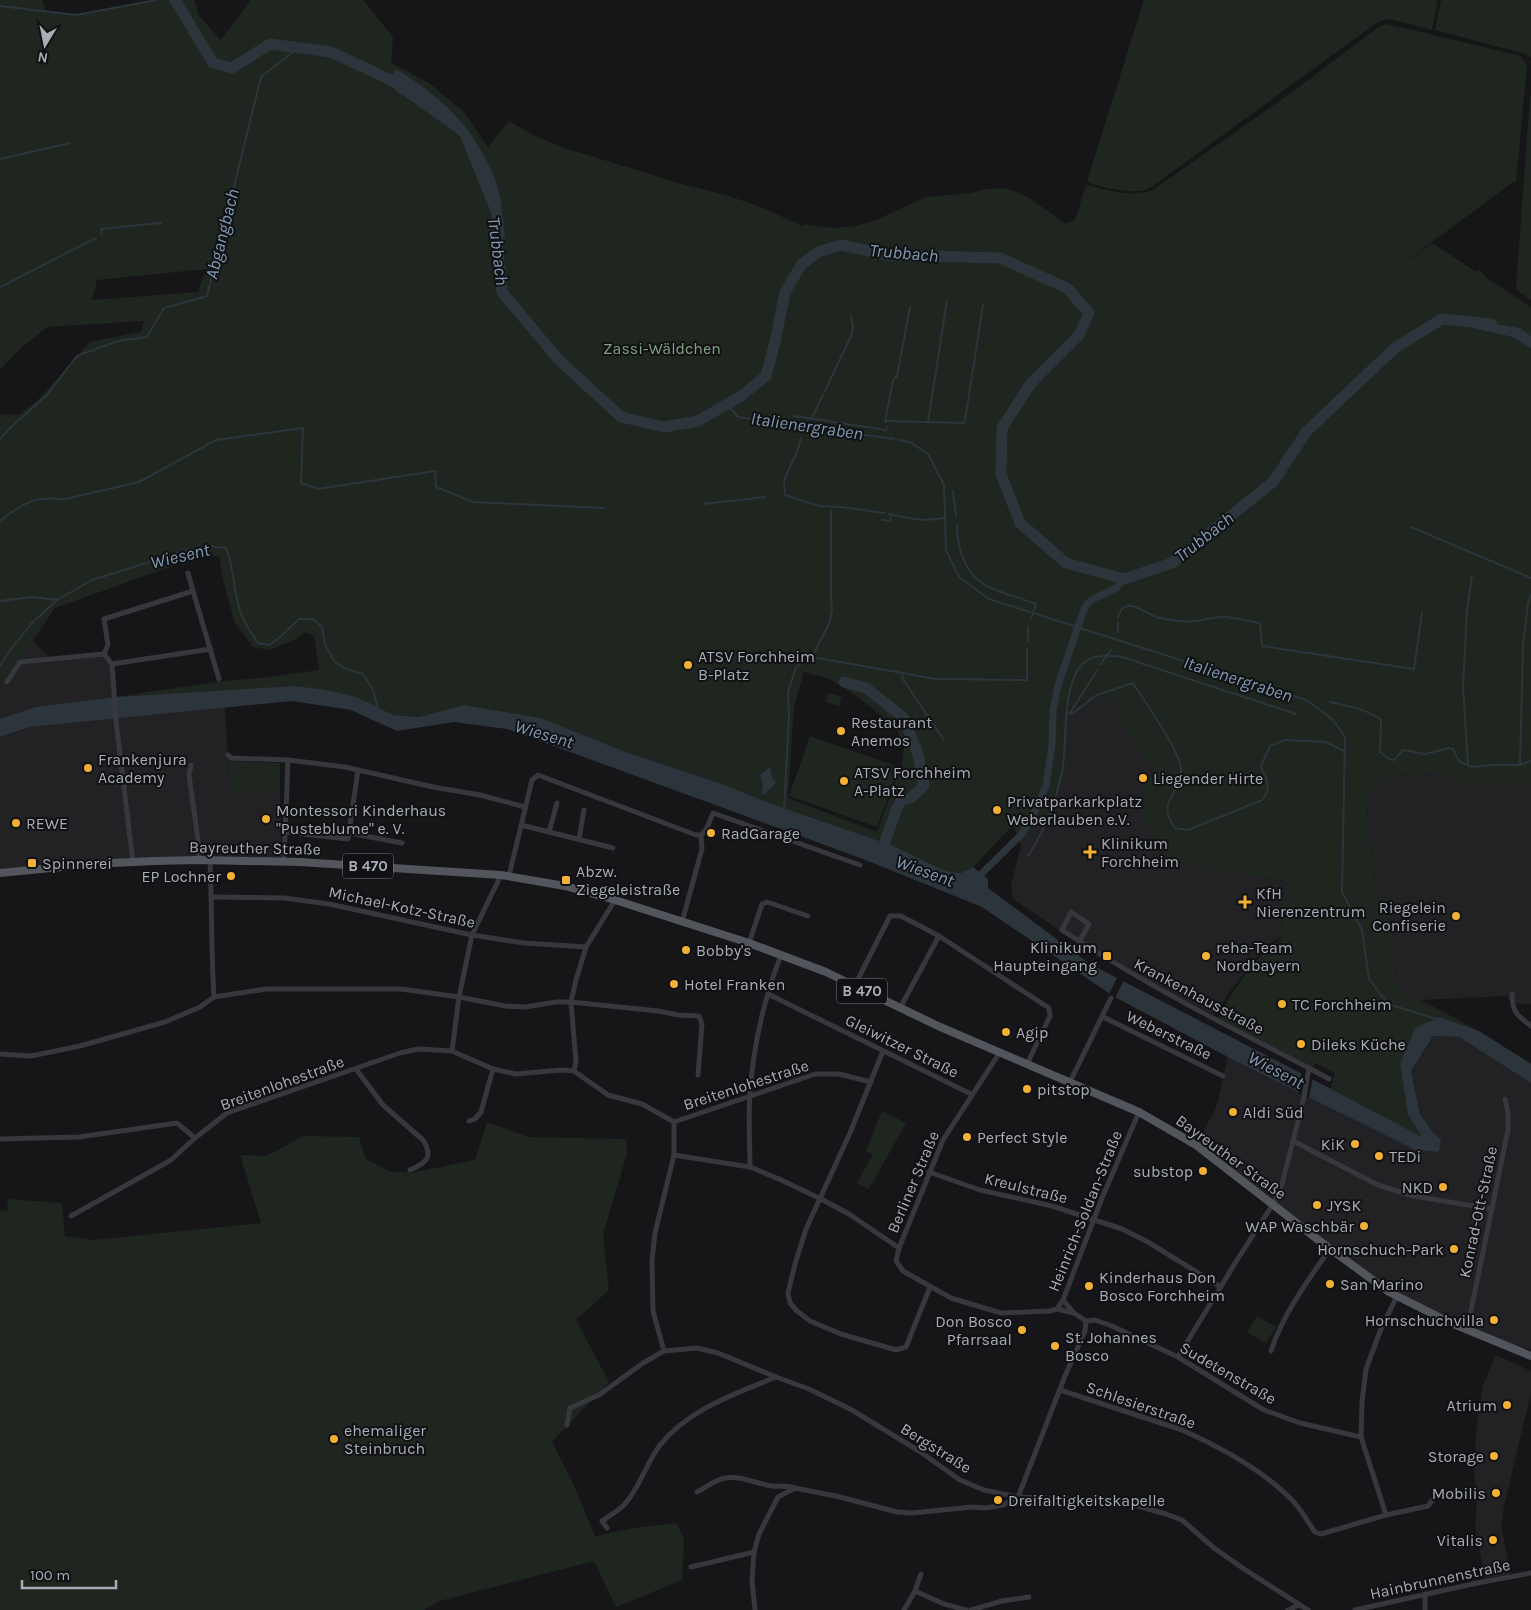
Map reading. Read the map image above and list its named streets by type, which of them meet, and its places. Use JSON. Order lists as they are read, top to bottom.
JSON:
{
  "streets": {
    "main road": ["Bayreuther Straße", "B 470"],
    "street": [
      "Michael-Kotz-Straße",
      "Krankenhausstraße",
      "Weberstraße",
      "Gleiwitzer Straße",
      "Breitenlohestraße",
      "Berliner Straße",
      "Kreulstraße",
      "Heinrich-Soldan-Straße",
      "Konrad-Ott-Straße",
      "Sudetenstraße",
      "Schlesierstraße",
      "Bergstraße",
      "Hainbrunnenstraße"
    ]
  },
  "crossings": [
    ["Bayreuther Straße", "Weberstraße"],
    ["Bayreuther Straße", "Berliner Straße"],
    ["Bayreuther Straße", "Heinrich-Soldan-Straße"],
    ["Bayreuther Straße", "Konrad-Ott-Straße"],
    ["Gleiwitzer Straße", "Berliner Straße"],
    ["Berliner Straße", "Kreulstraße"],
    ["Berliner Straße", "Heinrich-Soldan-Straße"],
    ["Kreulstraße", "Heinrich-Soldan-Straße"]
  ],
  "water": [
    "Abgangbach",
    "Trubbach",
    "Italienergraben",
    "Wiesent"
  ],
  "parks": ["Zassi-Wäldchen"],
  "places": {
    "other": [
      "ATSV Forchheim B-Platz",
      "Restaurant Anemos",
      "Frankenjura Academy",
      "Liegender Hirte",
      "ATSV Forchheim A-Platz",
      "Privatparkarkplatz Weberlauben e.V.",
      "Montessori Kinderhaus \"Pusteblume\" e. V.",
      "REWE",
      "RadGarage",
      "EP Lochner",
      "Riegelein Confiserie",
      "Bobby's",
      "reha-Team Nordbayern",
      "Hotel Franken",
      "TC Forchheim",
      "Agip",
      "Dileks Küche",
      "pitstop",
      "Aldi Süd",
      "Perfect Style",
      "KiK",
      "TEDi",
      "substop",
      "NKD",
      "JYSK",
      "WAP Waschbär",
      "Hornschuch-Park",
      "San Marino",
      "Kinderhaus Don Bosco Forchheim",
      "Hornschuchvilla",
      "Don Bosco Pfarrsaal",
      "St. Johannes Bosco",
      "Atrium",
      "ehemaliger Steinbruch",
      "Storage",
      "Mobilis",
      "Dreifaltigkeitskapelle",
      "Vitalis"
    ],
    "health": ["Klinikum Forchheim", "KfH Nierenzentrum"],
    "transit": ["Spinnerei", "Abzw. Ziegeleistraße", "Klinikum Haupteingang"]
  },
  "scale_bar": "100 m",
  "north": "bottom"
}
